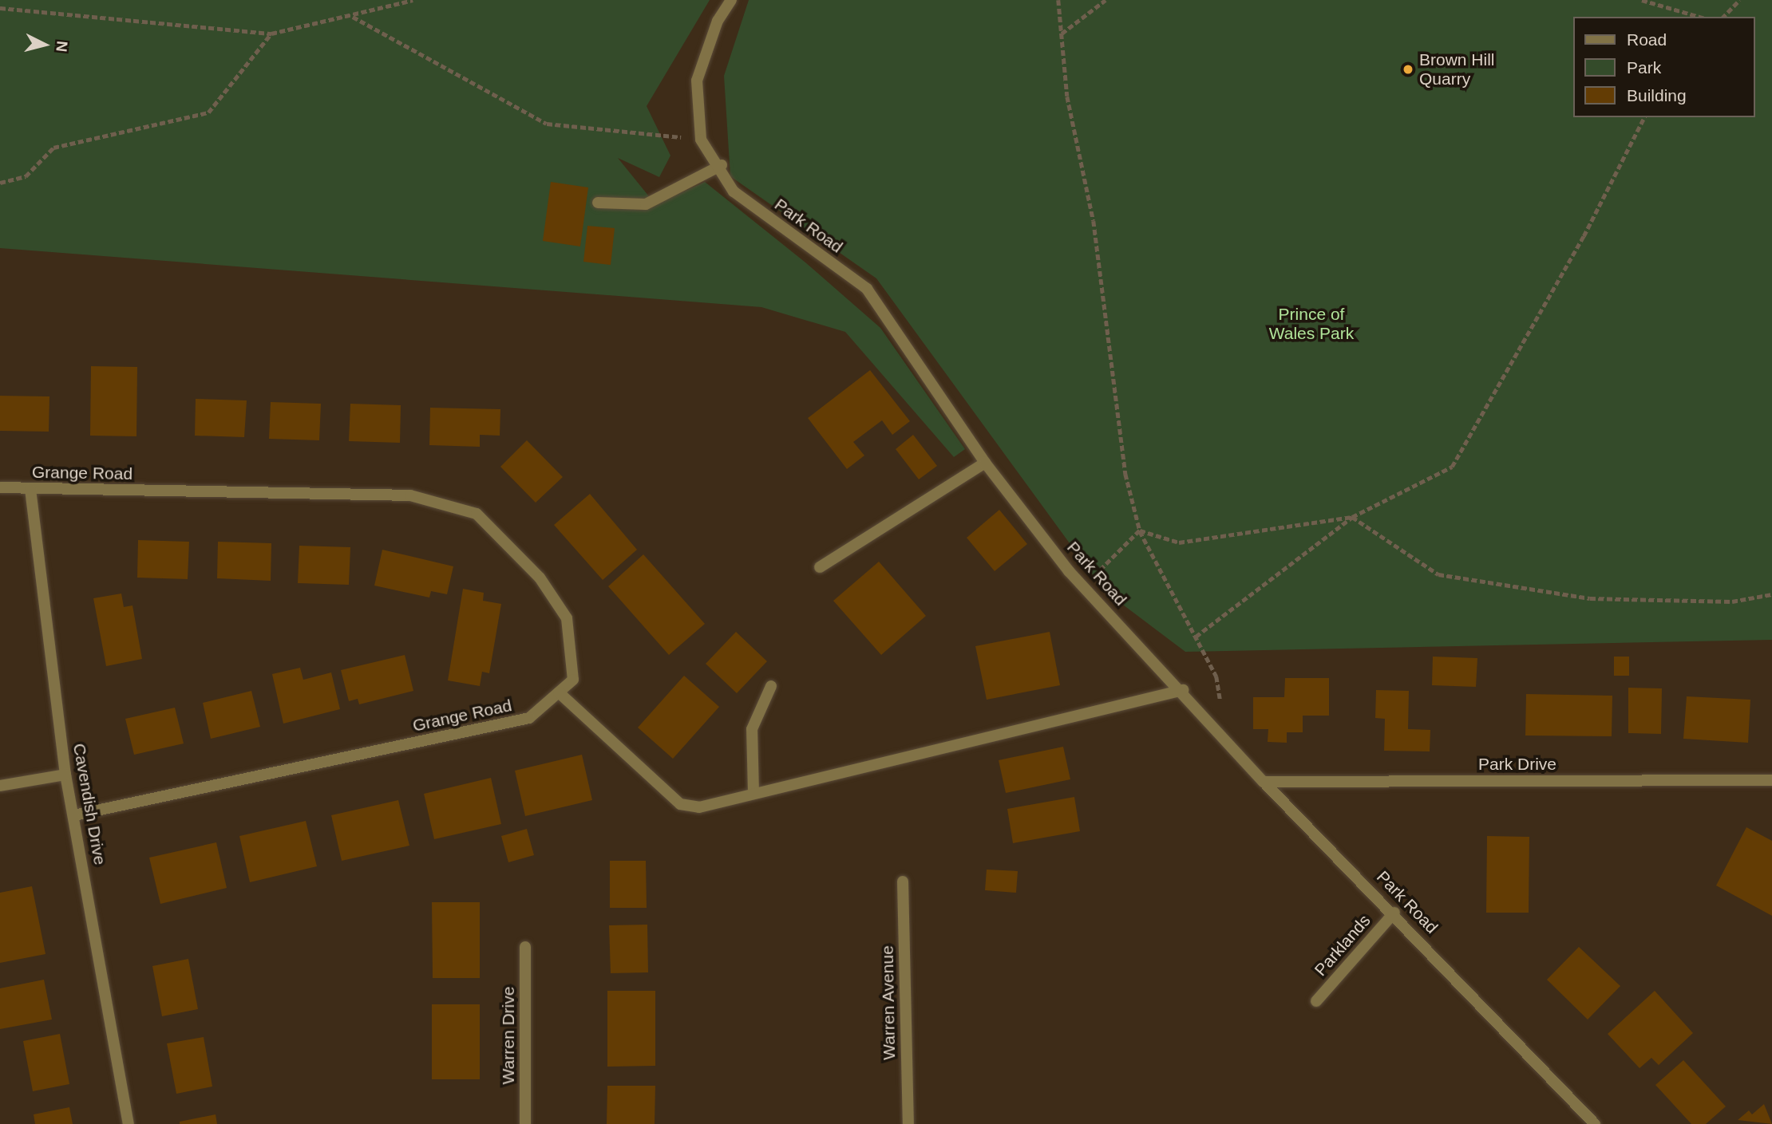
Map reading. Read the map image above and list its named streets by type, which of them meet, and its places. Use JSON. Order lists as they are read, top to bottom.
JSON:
{
  "streets": {
    "street": [
      "Park Road",
      "Grange Road",
      "Park Drive",
      "Cavendish Drive",
      "Parklands",
      "Warren Avenue",
      "Warren Drive"
    ]
  },
  "crossings": [
    ["Park Road", "Park Drive"],
    ["Park Road", "Parklands"],
    ["Grange Road", "Cavendish Drive"]
  ],
  "parks": ["Prince of Wales Park"],
  "places": ["Brown Hill Quarry"],
  "legend": ["Road", "Park", "Building"],
  "north": "right"
}
